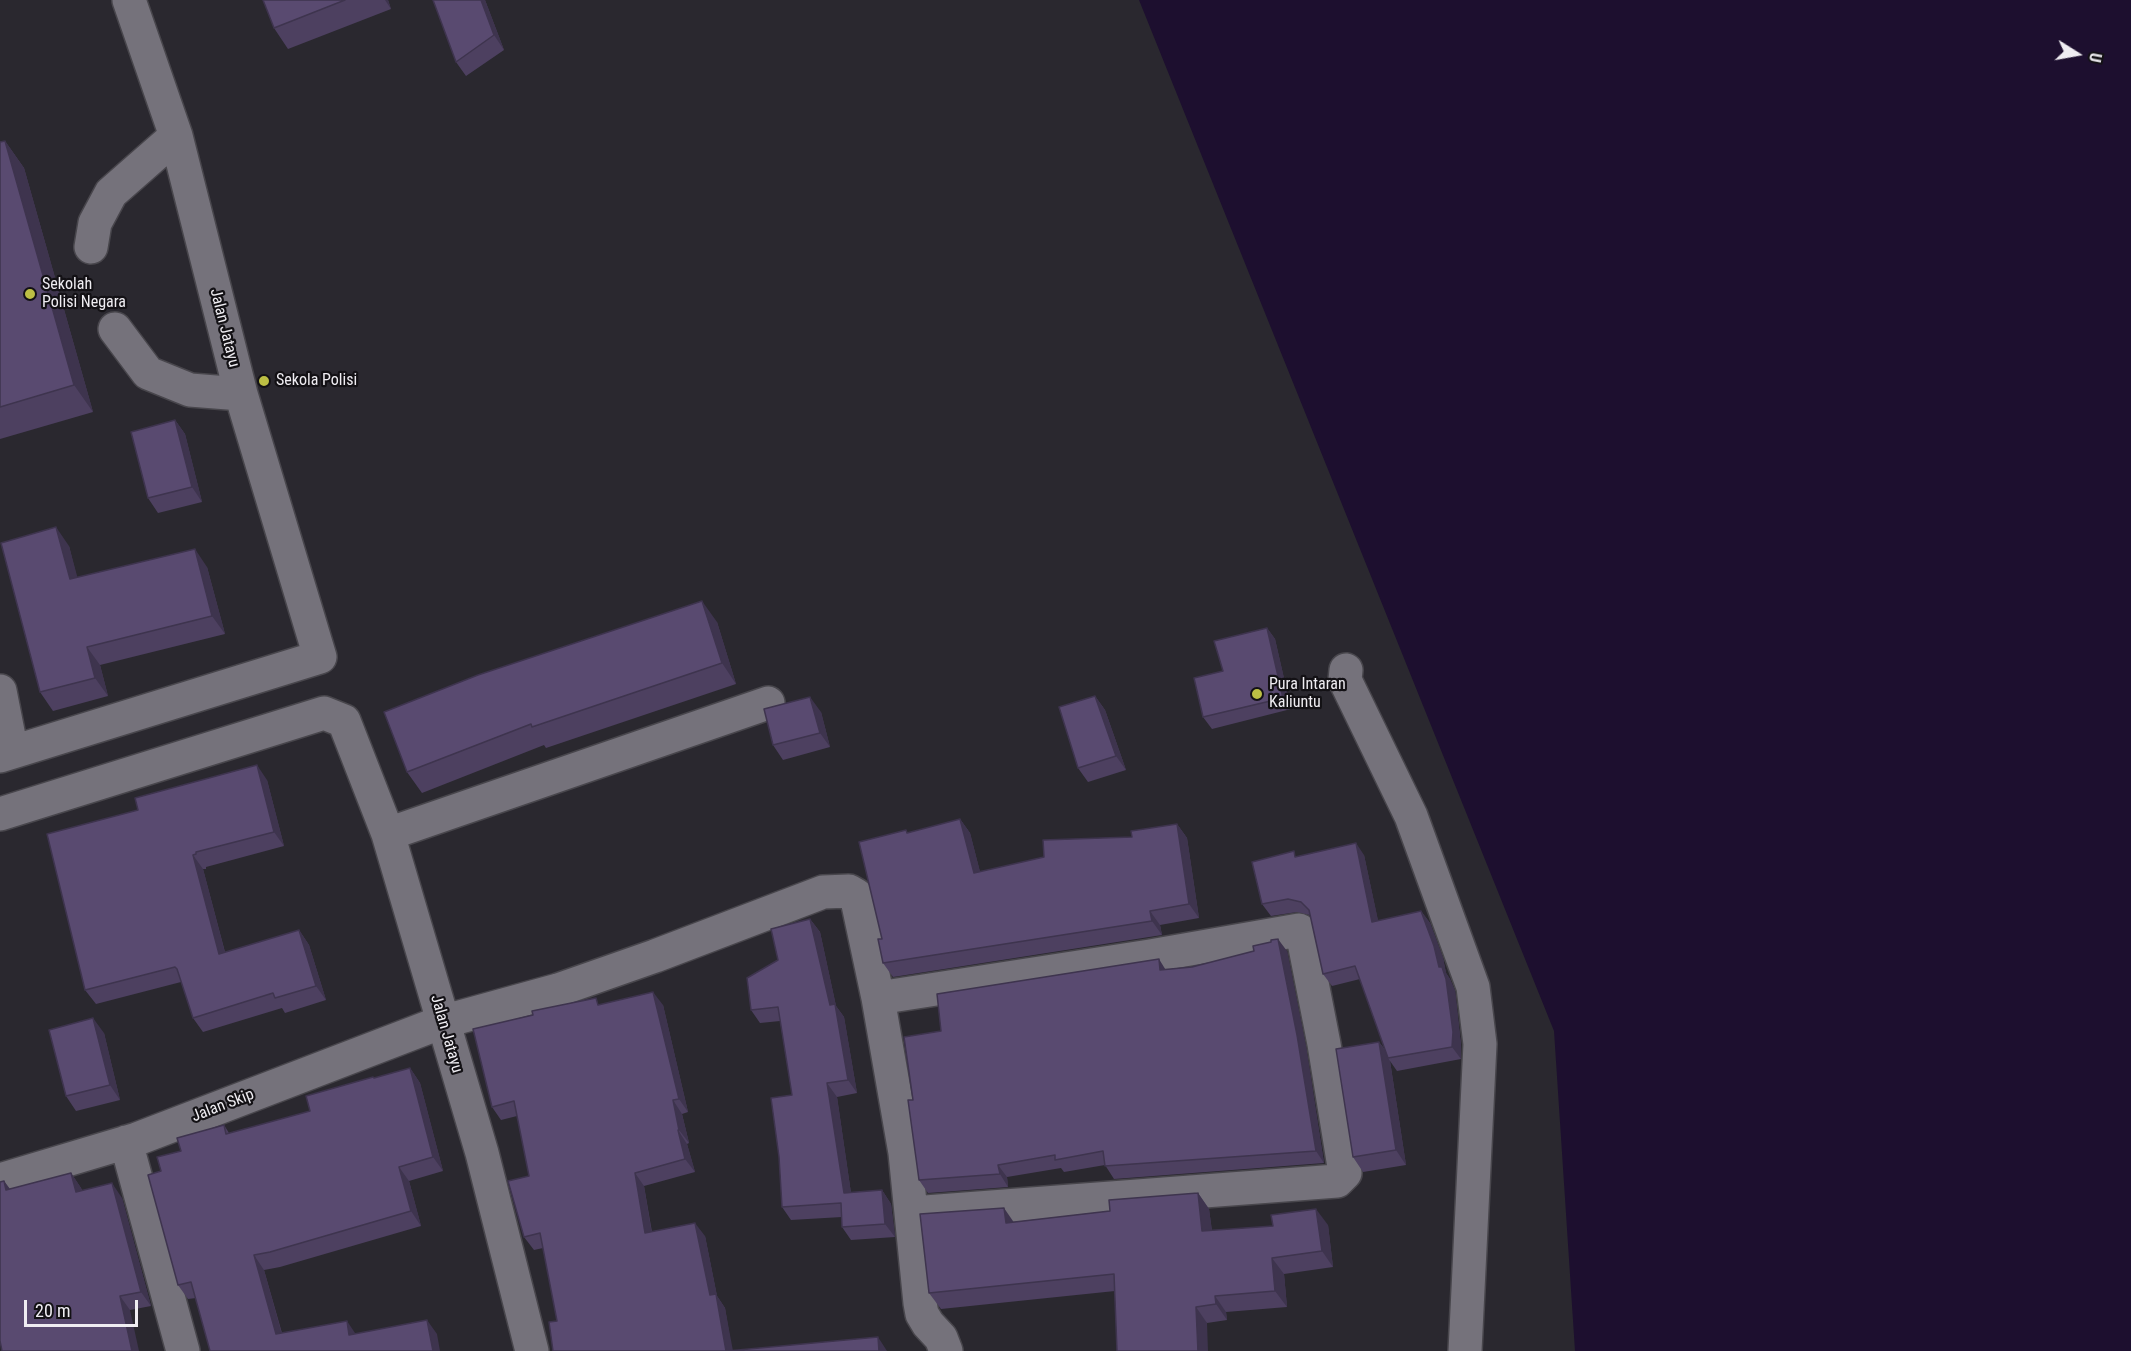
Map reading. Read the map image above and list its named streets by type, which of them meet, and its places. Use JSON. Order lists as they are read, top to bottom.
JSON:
{
  "streets": {
    "street": ["Jalan Jatayu", "Jalan Skip"]
  },
  "crossings": [
    ["Jalan Jatayu", "Jalan Skip"]
  ],
  "places": ["Sekolah Polisi Negara", "Sekola Polisi", "Pura Intaran Kaliuntu"],
  "scale_bar": "20 m",
  "north": "right"
}
